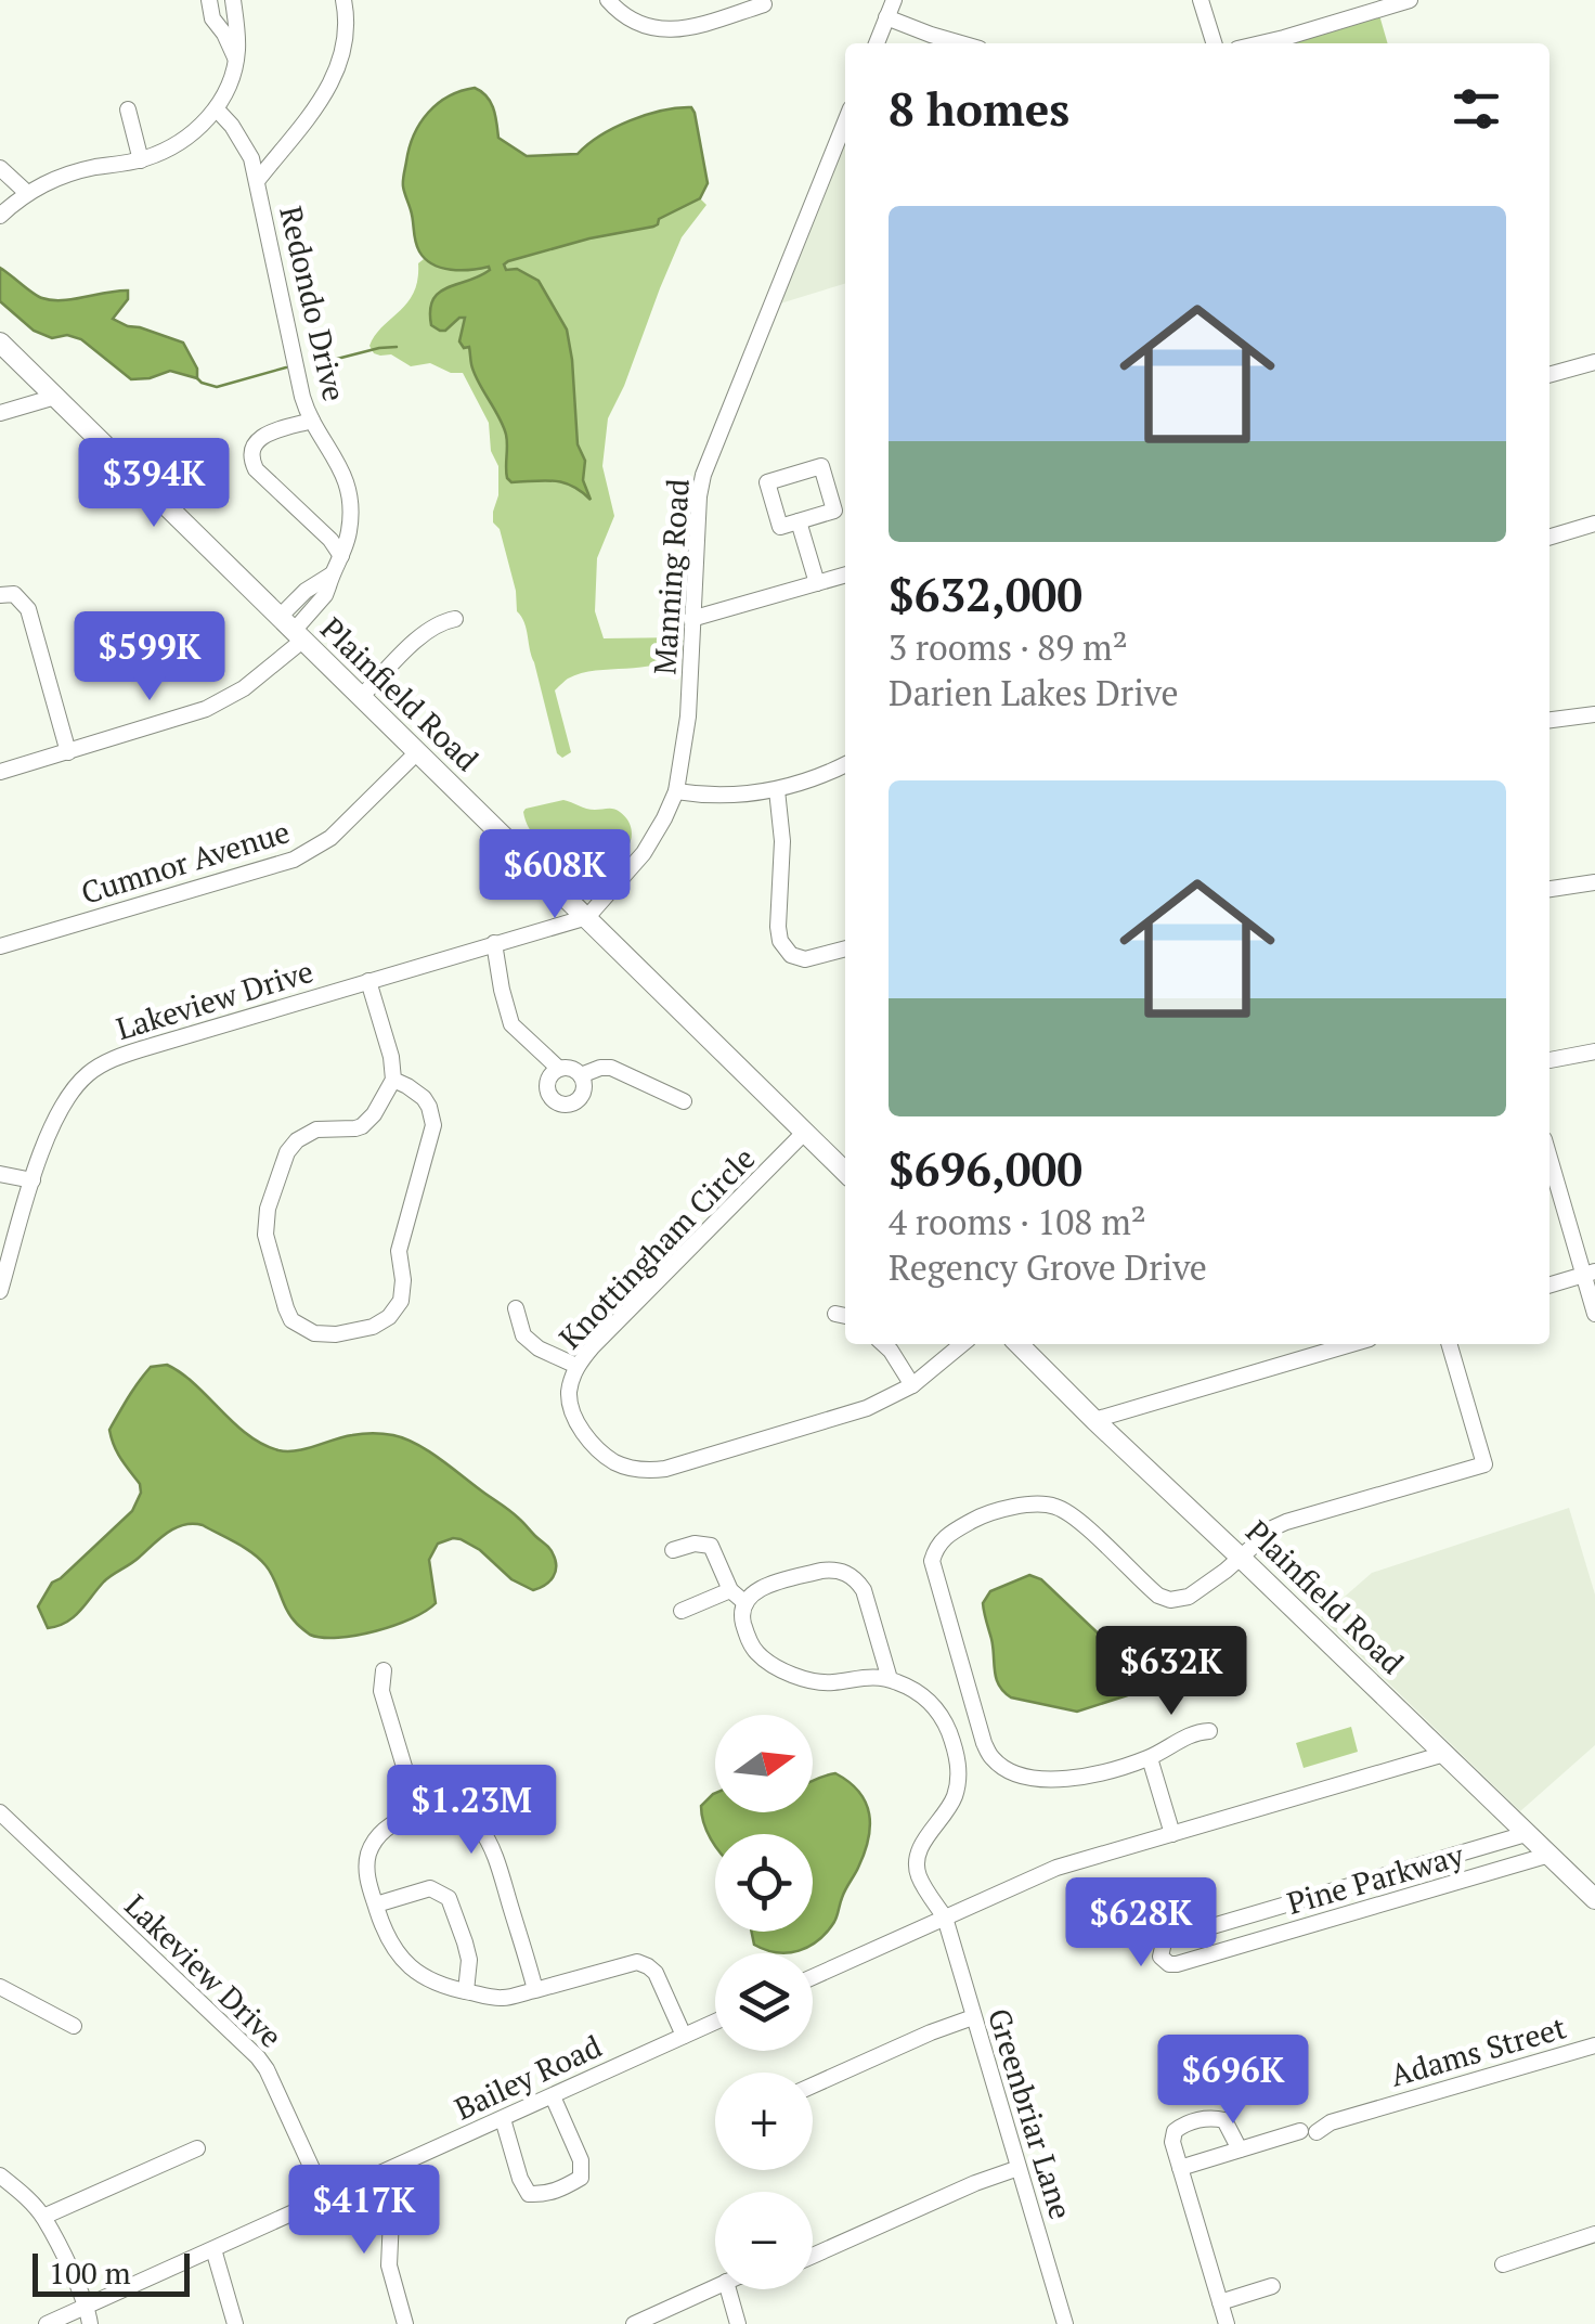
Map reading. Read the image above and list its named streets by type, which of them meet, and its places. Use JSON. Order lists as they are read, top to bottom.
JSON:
{
  "streets": {
    "main road": ["Plainfield Road"],
    "street": [
      "Redondo Drive",
      "Manning Road",
      "Cumnor Avenue",
      "Lakeview Drive",
      "Knottingham Circle",
      "Pine Parkway",
      "Adams Street",
      "Bailey Road",
      "Greenbriar Lane"
    ]
  },
  "crossings": [
    ["Redondo Drive", "Plainfield Road"],
    ["Manning Road", "Plainfield Road"],
    ["Manning Road", "Lakeview Drive"],
    ["Plainfield Road", "Cumnor Avenue"],
    ["Plainfield Road", "Lakeview Drive"],
    ["Plainfield Road", "Knottingham Circle"],
    ["Plainfield Road", "Pine Parkway"],
    ["Lakeview Drive", "Bailey Road"]
  ],
  "scale_bar": "100 m",
  "north": "right",
  "page": {
    "heading": "8 homes",
    "list": [
      {
        "name": "$632,000",
        "note": "3 rooms · 89 m² · Darien Lakes Drive"
      },
      {
        "name": "$696,000",
        "note": "4 rooms · 108 m² · Regency Grove Drive"
      }
    ],
    "price": [
      "$394K",
      "$599K",
      "$608K",
      "$632K",
      "$1.23M",
      "$628K",
      "$696K",
      "$417K"
    ],
    "map_buttons": ["+", "−"],
    "scale": "100 m"
  }
}
